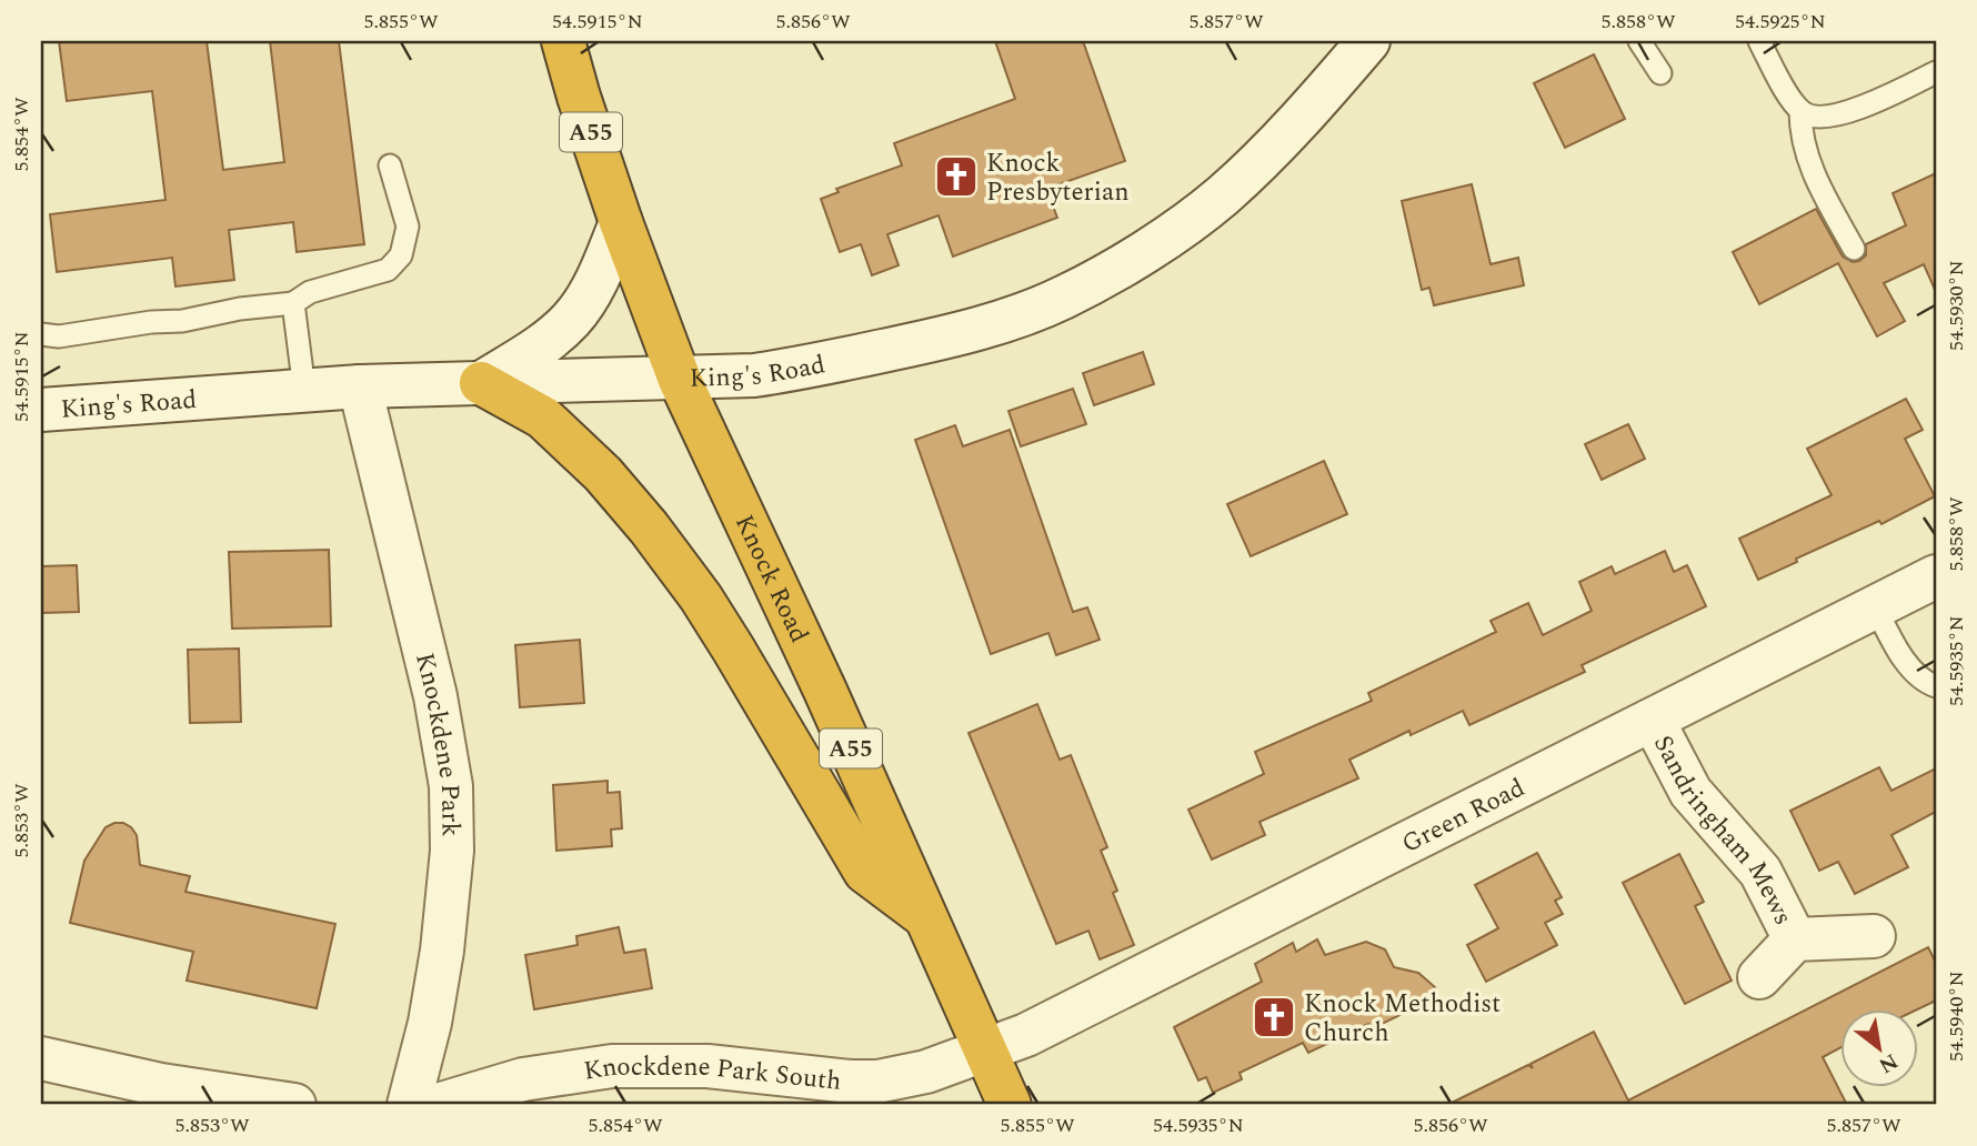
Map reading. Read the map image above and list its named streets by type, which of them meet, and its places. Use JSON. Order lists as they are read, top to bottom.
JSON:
{
  "streets": {
    "highway": ["A55", "Knock Road"],
    "street": [
      "King's Road",
      "Knockdene Park",
      "Green Road",
      "Sandringham Mews",
      "Knockdene Park South"
    ]
  },
  "crossings": [
    ["King's Road", "Knock Road"],
    ["King's Road", "Knockdene Park"],
    ["Knock Road", "Green Road"],
    ["Knock Road", "Knockdene Park South"],
    ["Green Road", "Sandringham Mews"],
    ["Green Road", "Knockdene Park South"]
  ],
  "places": {
    "church": ["Knock Presbyterian", "Knock Methodist Church"]
  },
  "north": "bottom right",
  "coordinates": [
    "5.855°W",
    "54.5915°N",
    "5.856°W",
    "5.857°W",
    "5.858°W",
    "54.5925°N",
    "5.854°W",
    "54.5930°N",
    "54.5935°N",
    "5.853°W",
    "54.5940°N"
  ]
}
